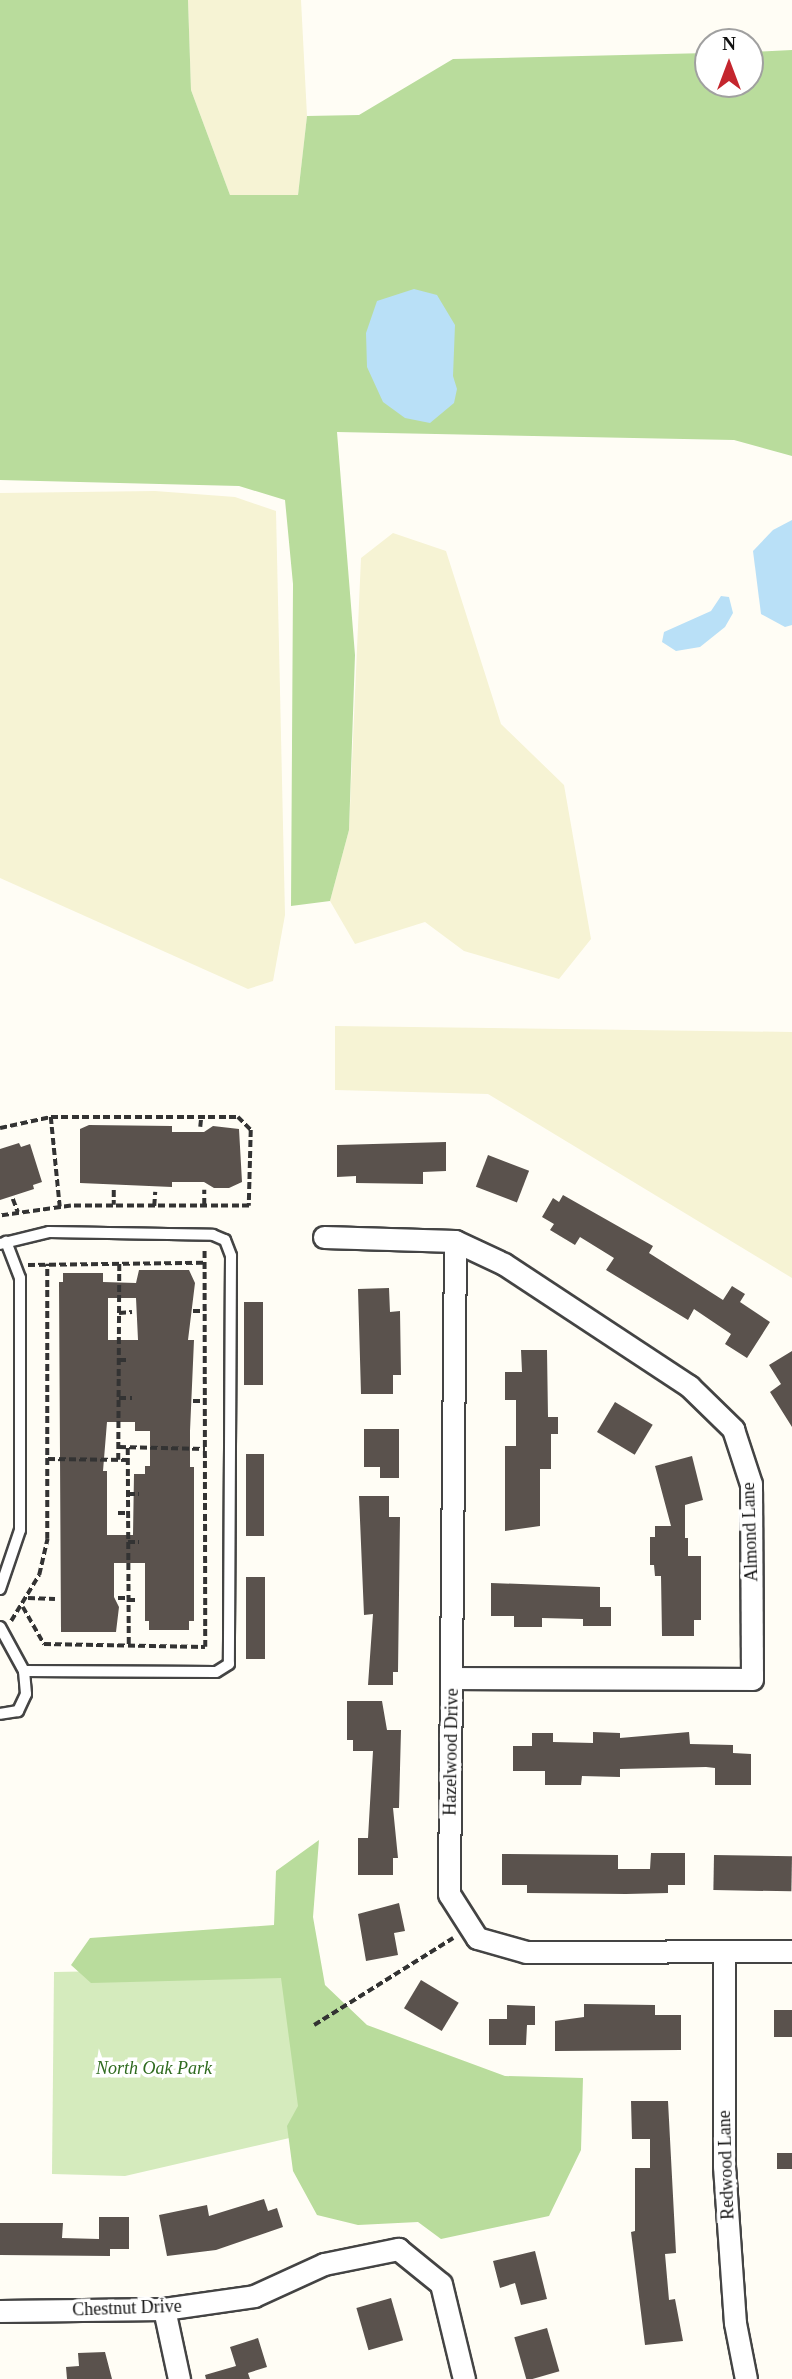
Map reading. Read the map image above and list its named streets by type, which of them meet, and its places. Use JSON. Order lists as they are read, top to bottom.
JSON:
{
  "streets": {
    "street": [
      "Almond Lane",
      "Hazelwood Drive",
      "Redwood Lane",
      "Chestnut Drive"
    ]
  },
  "crossings": [
    ["Almond Lane", "Hazelwood Drive"],
    ["Hazelwood Drive", "Redwood Lane"]
  ],
  "parks": ["North Oak Park"],
  "north": "top"
}
